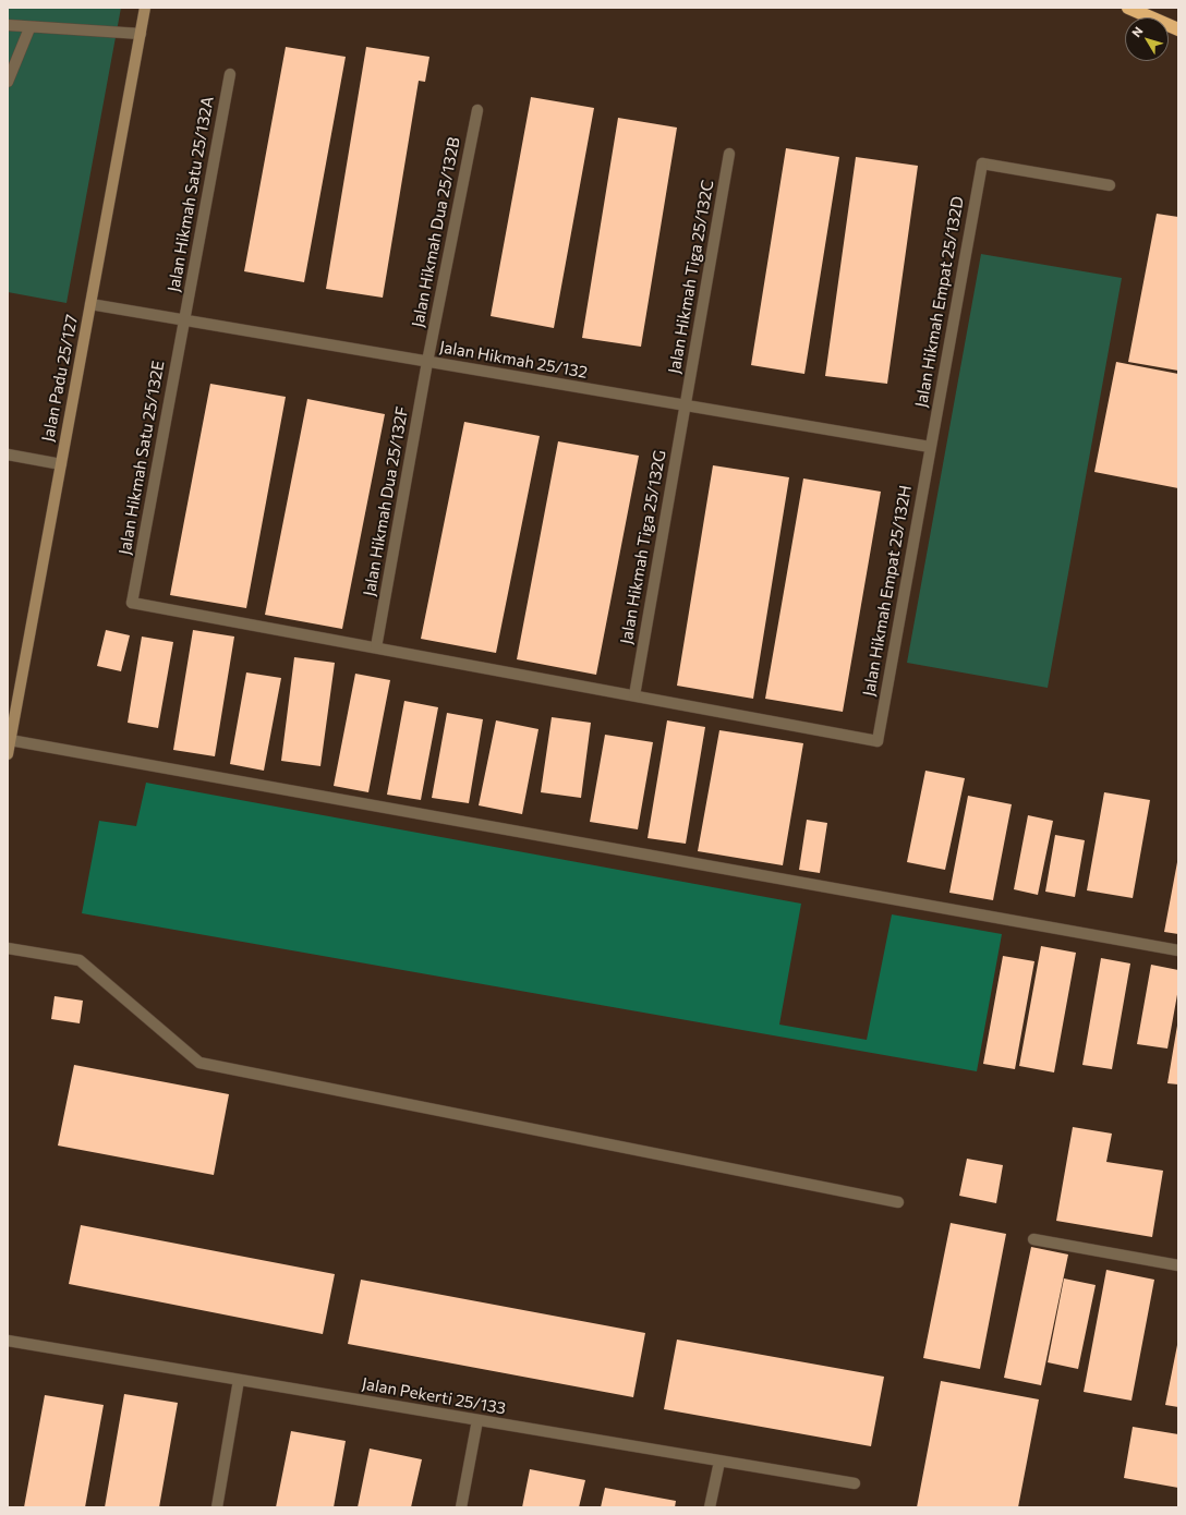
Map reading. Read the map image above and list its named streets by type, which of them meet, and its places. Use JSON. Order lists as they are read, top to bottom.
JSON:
{
  "streets": {
    "street": [
      "Jalan Hikmah Satu 25/132A",
      "Jalan Hikmah Dua 25/132B",
      "Jalan Hikmah Tiga 25/132C",
      "Jalan Hikmah Empat 25/132D",
      "Jalan Hikmah 25/132",
      "Jalan Padu 25/127",
      "Jalan Hikmah Satu 25/132E",
      "Jalan Hikmah Dua 25/132F",
      "Jalan Hikmah Tiga 25/132G",
      "Jalan Hikmah Empat 25/132H",
      "Jalan Pekerti 25/133"
    ]
  },
  "crossings": [
    ["Jalan Hikmah Satu 25/132A", "Jalan Hikmah 25/132"],
    ["Jalan Hikmah Satu 25/132A", "Jalan Hikmah Satu 25/132E"],
    ["Jalan Hikmah Dua 25/132B", "Jalan Hikmah 25/132"],
    ["Jalan Hikmah Dua 25/132B", "Jalan Hikmah Dua 25/132F"],
    ["Jalan Hikmah Tiga 25/132C", "Jalan Hikmah 25/132"],
    ["Jalan Hikmah Tiga 25/132C", "Jalan Hikmah Tiga 25/132G"],
    ["Jalan Hikmah Empat 25/132D", "Jalan Hikmah 25/132"],
    ["Jalan Hikmah Empat 25/132D", "Jalan Hikmah Empat 25/132H"],
    ["Jalan Hikmah 25/132", "Jalan Padu 25/127"],
    ["Jalan Hikmah 25/132", "Jalan Hikmah Satu 25/132E"],
    ["Jalan Hikmah 25/132", "Jalan Hikmah Dua 25/132F"],
    ["Jalan Hikmah 25/132", "Jalan Hikmah Tiga 25/132G"],
    ["Jalan Hikmah 25/132", "Jalan Hikmah Empat 25/132H"],
    ["Jalan Hikmah Satu 25/132E", "Jalan Hikmah Dua 25/132F"],
    ["Jalan Hikmah Tiga 25/132G", "Jalan Hikmah Empat 25/132H"]
  ],
  "north": "top left"
}
